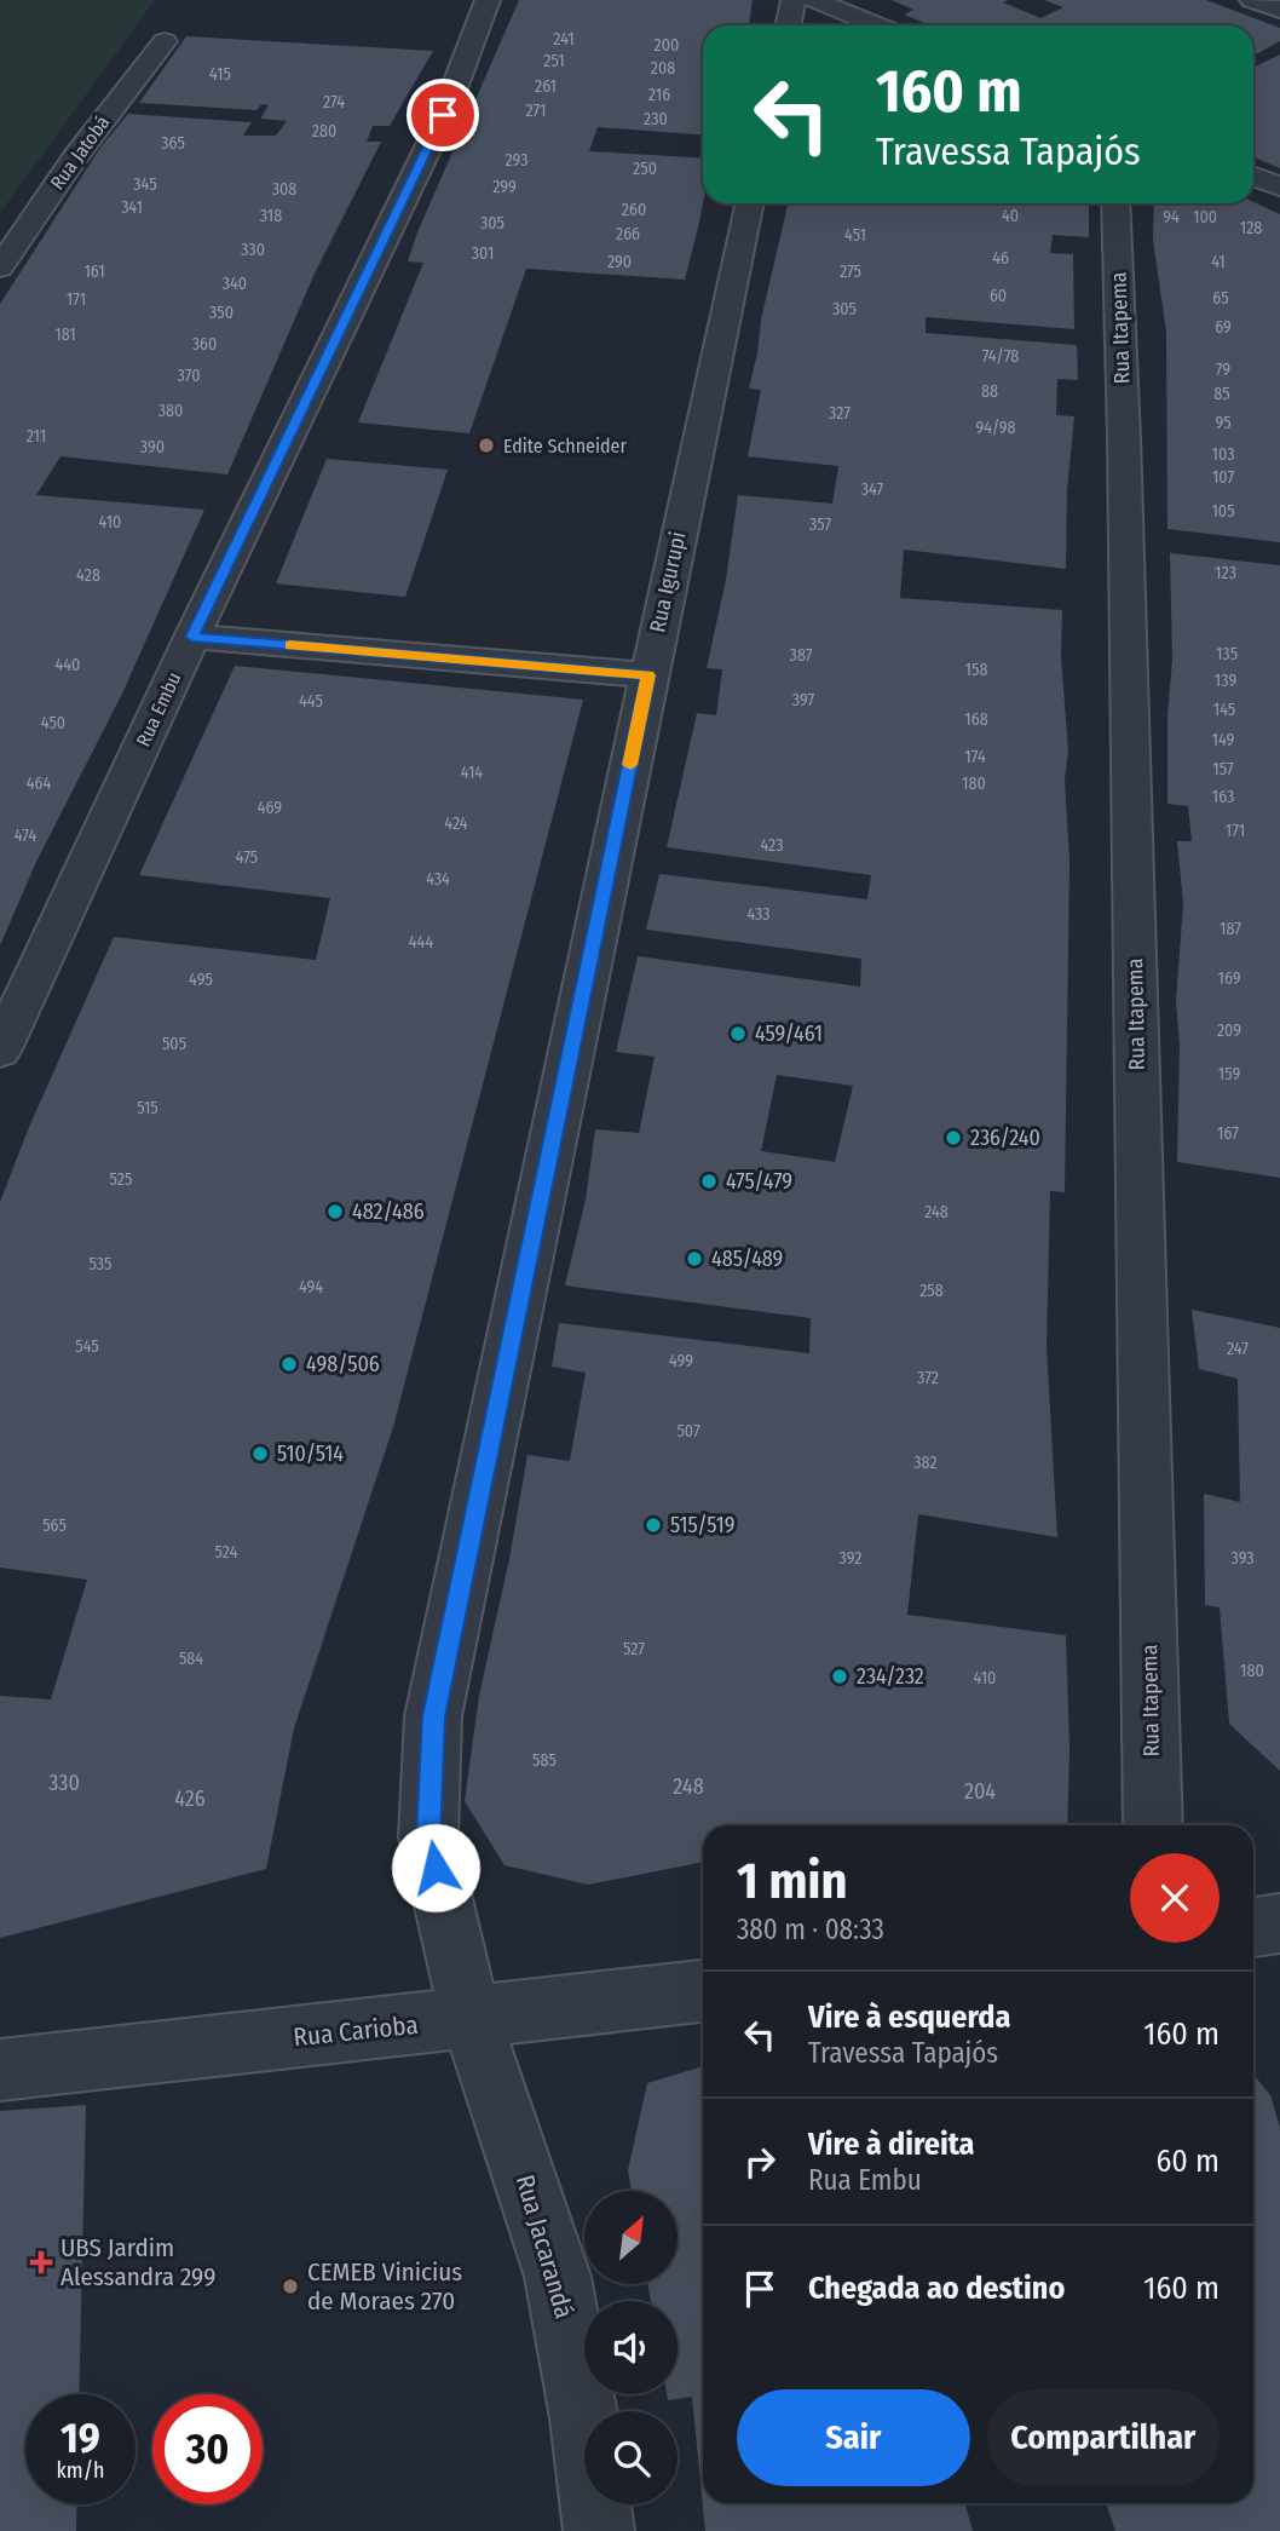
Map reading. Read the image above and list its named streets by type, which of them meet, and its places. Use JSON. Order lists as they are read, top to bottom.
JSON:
{
  "streets": {
    "street": [
      "Rua Jatobá",
      "Rua Itapema",
      "Rua Igurupi",
      "Rua Embu",
      "Rua Carioba",
      "Rua Jacarandá"
    ]
  },
  "crossings": [
    ["Rua Igurupi", "Rua Carioba"],
    ["Rua Igurupi", "Rua Jacarandá"],
    ["Rua Carioba", "Rua Jacarandá"]
  ],
  "places": {
    "other": [
      "Edite Schneider",
      "459/461",
      "236/240",
      "475/479",
      "482/486",
      "485/489",
      "498/506",
      "510/514",
      "515/519",
      "234/232",
      "CEMEB Vinicius de Moraes 270"
    ],
    "health": ["UBS Jardim Alessandra 299"]
  },
  "house_numbers": [
    "241",
    "200",
    "251",
    "208",
    "415",
    "261",
    "216",
    "274",
    "271",
    "230",
    "280",
    "365",
    "293",
    "250",
    "345",
    "299",
    "308",
    "341",
    "260",
    "318",
    "40",
    "94",
    "100",
    "305",
    "128",
    "266",
    "451",
    "330",
    "301",
    "46",
    "290",
    "41",
    "161",
    "275",
    "340",
    "60",
    "65",
    "171",
    "305",
    "350",
    "69",
    "181",
    "360",
    "74/78",
    "79",
    "370",
    "88",
    "85",
    "380",
    "327",
    "95",
    "94/98",
    "211",
    "390",
    "103",
    "107",
    "347",
    "105",
    "410",
    "357",
    "123",
    "428",
    "135",
    "387",
    "440",
    "158",
    "139",
    "397",
    "445",
    "145",
    "168",
    "450",
    "149",
    "174",
    "157",
    "414",
    "464",
    "180",
    "163",
    "469",
    "424",
    "171",
    "474",
    "423",
    "475",
    "434",
    "433",
    "187",
    "444",
    "169",
    "495",
    "209",
    "505",
    "159",
    "515",
    "167",
    "525",
    "248",
    "535",
    "494",
    "258",
    "545",
    "247",
    "499",
    "372",
    "507",
    "382",
    "565",
    "524",
    "392",
    "393",
    "527",
    "584",
    "180",
    "410",
    "585",
    "330",
    "248",
    "204",
    "426"
  ],
  "north": "top right",
  "page": {
    "turn": ["160 m", "Travessa Tapajós"],
    "heading": ["1 min", "380 m · 08:33"],
    "list": [
      {
        "name": "Vire à esquerda",
        "note": "Travessa Tapajós",
        "value": "160 m"
      },
      {
        "name": "Vire à direita",
        "note": "Rua Embu",
        "value": "60 m"
      },
      {
        "name": "Chegada ao destino",
        "value": "160 m"
      }
    ],
    "buttons": ["Sair", "Compartilhar"],
    "speed": "19 km/h",
    "limit": "30"
  }
}
